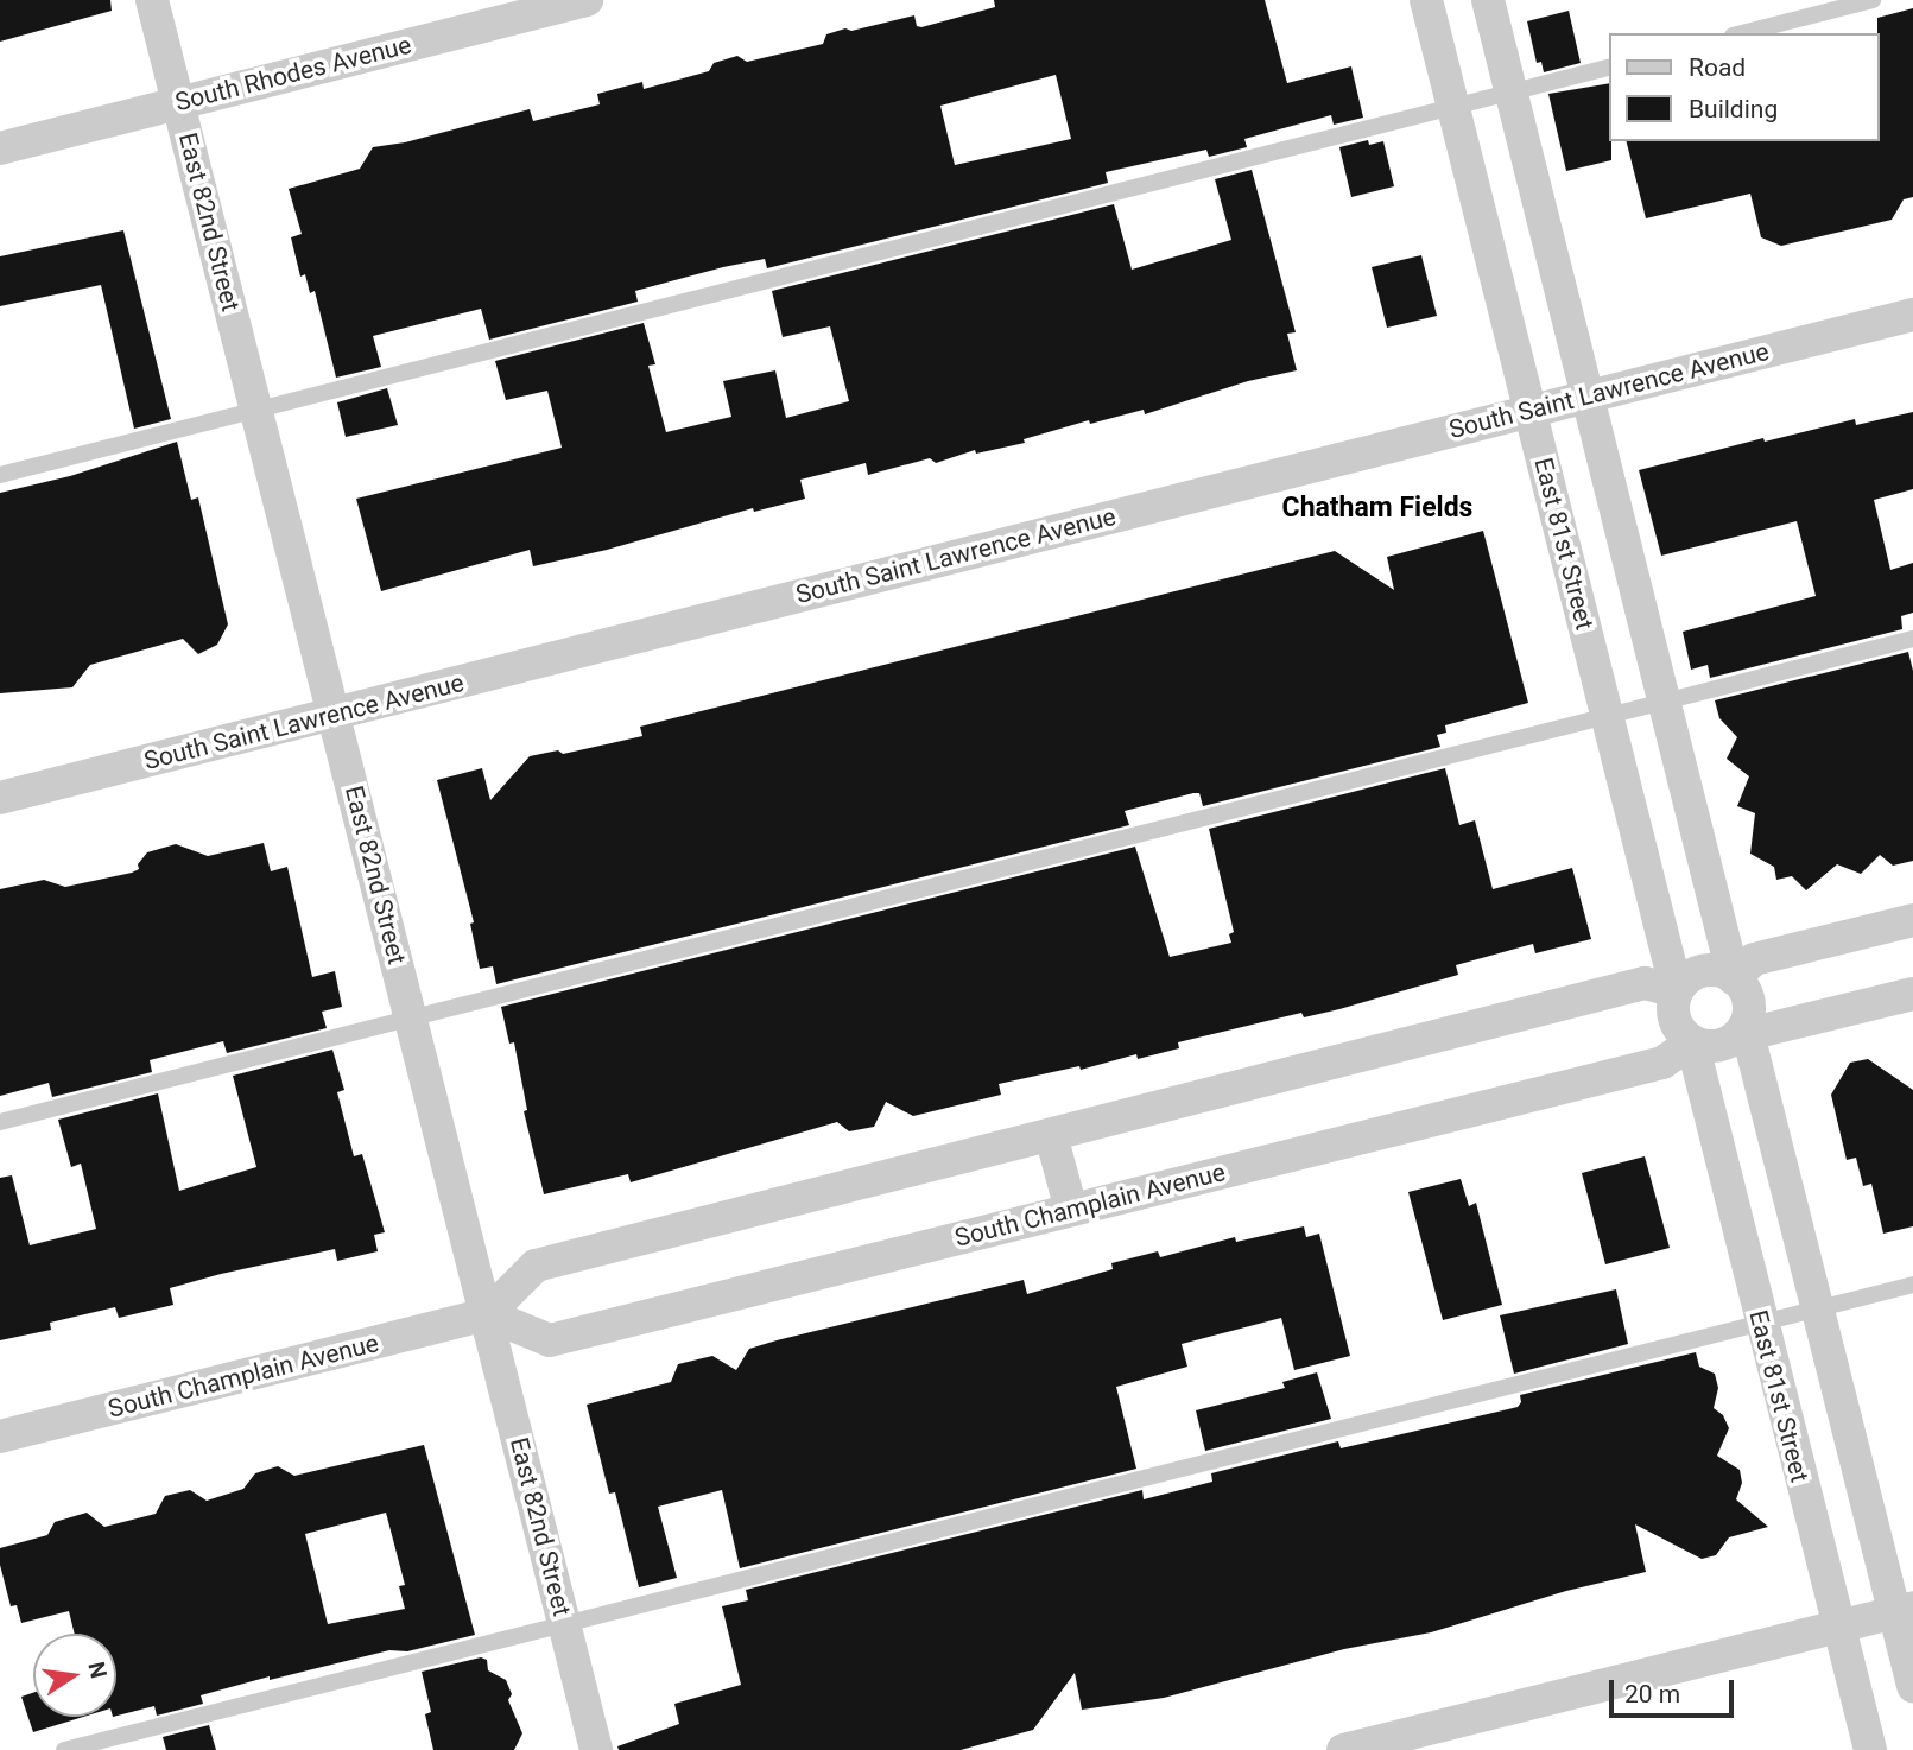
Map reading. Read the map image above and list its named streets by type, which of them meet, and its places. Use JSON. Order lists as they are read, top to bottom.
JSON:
{
  "streets": {
    "street": [
      "South Rhodes Avenue",
      "East 82nd Street",
      "South Saint Lawrence Avenue",
      "East 81st Street",
      "South Champlain Avenue"
    ]
  },
  "crossings": [
    ["South Rhodes Avenue", "East 82nd Street"],
    ["East 82nd Street", "South Saint Lawrence Avenue"],
    ["East 82nd Street", "South Champlain Avenue"],
    ["South Saint Lawrence Avenue", "East 81st Street"],
    ["East 81st Street", "South Champlain Avenue"]
  ],
  "districts": ["Chatham Fields"],
  "legend": ["Road", "Building"],
  "scale_bar": "20 m",
  "north": "right"
}
